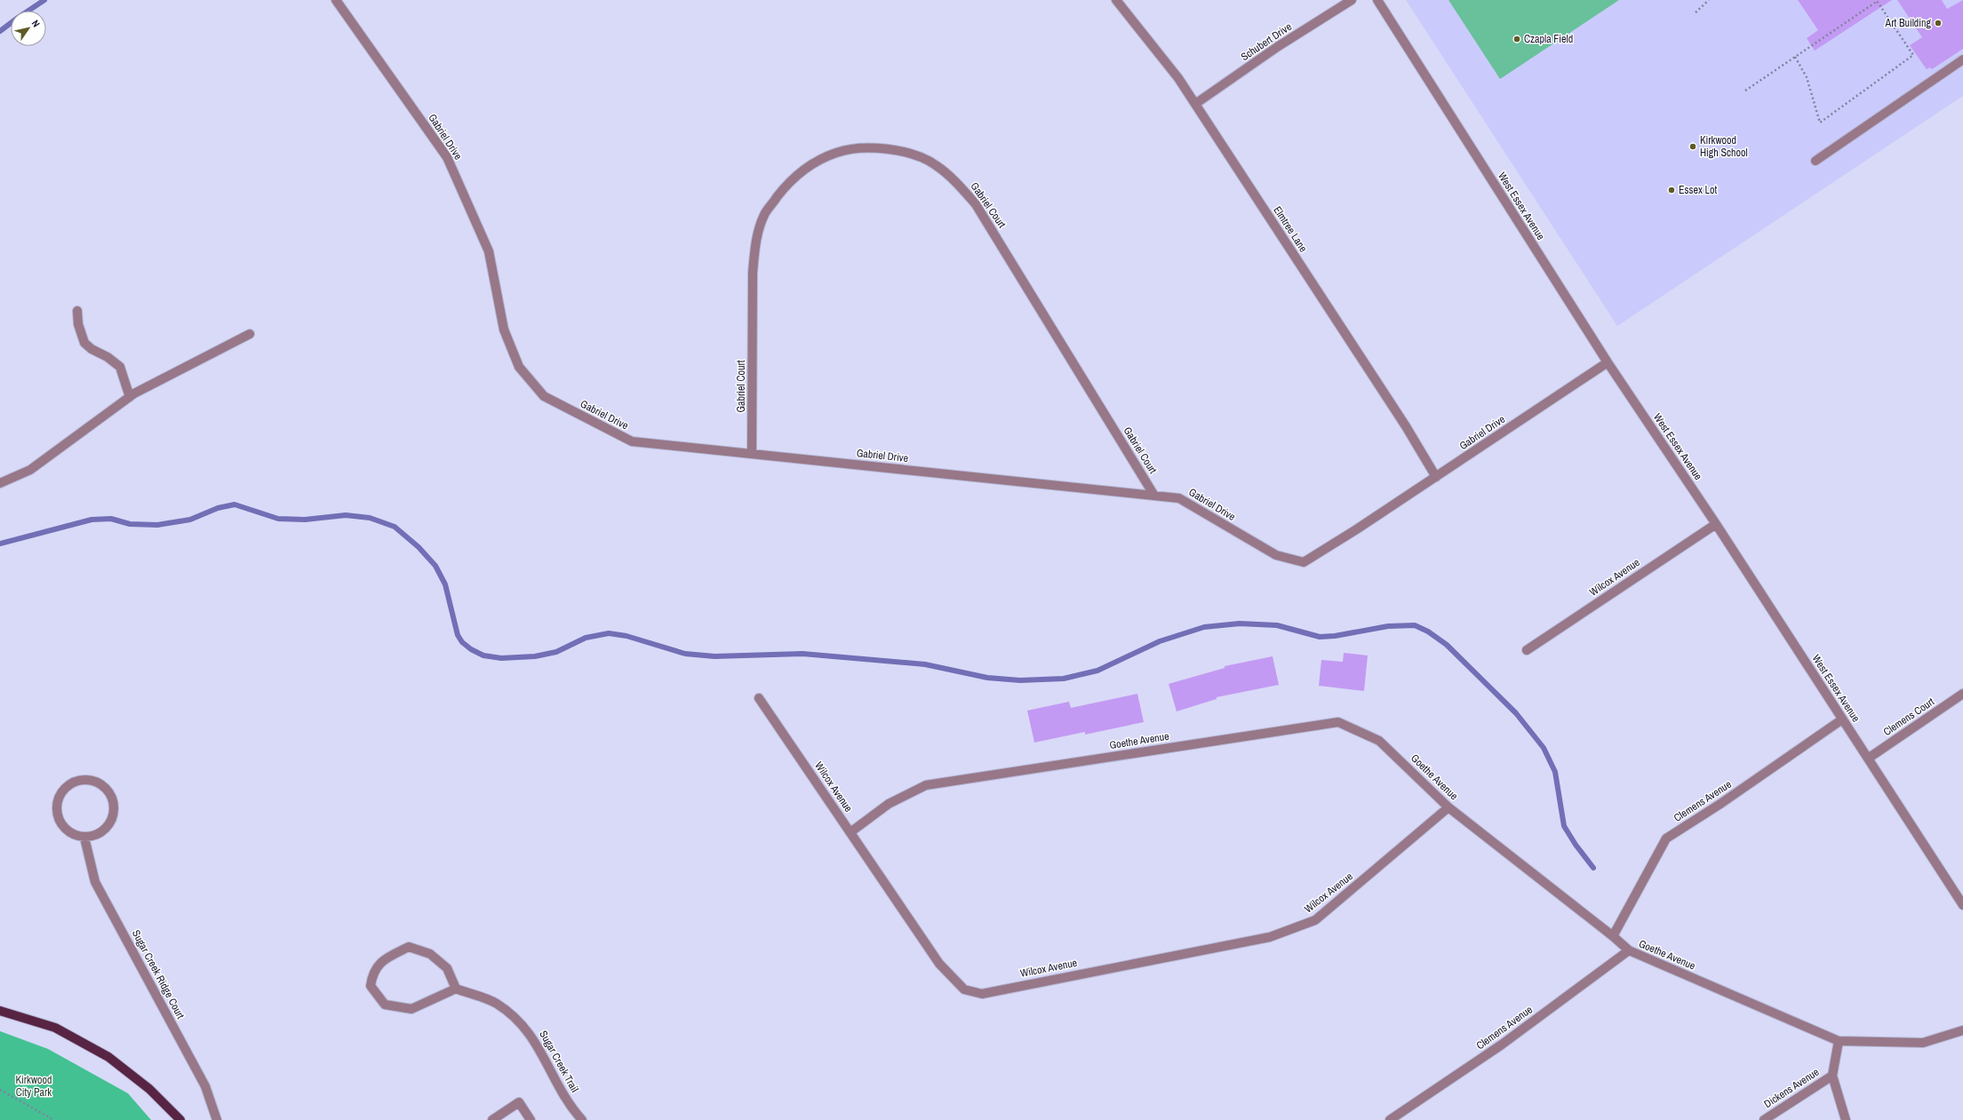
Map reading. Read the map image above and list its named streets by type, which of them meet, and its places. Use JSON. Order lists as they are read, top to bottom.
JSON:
{
  "streets": {
    "street": [
      "Schubert Drive",
      "Gabriel Drive",
      "Gabriel Court",
      "West Essex Avenue",
      "Elmtree Lane",
      "Wilcox Avenue",
      "Clemens Court",
      "Goethe Avenue",
      "Clemens Avenue",
      "Sugar Creek Ridge Court",
      "Sugar Creek Trail",
      "Dickens Avenue"
    ]
  },
  "crossings": [
    ["Schubert Drive", "Elmtree Lane"],
    ["Gabriel Drive", "Gabriel Court"],
    ["Gabriel Drive", "West Essex Avenue"],
    ["Gabriel Drive", "Elmtree Lane"],
    ["West Essex Avenue", "Wilcox Avenue"],
    ["West Essex Avenue", "Clemens Court"],
    ["West Essex Avenue", "Clemens Avenue"],
    ["Wilcox Avenue", "Goethe Avenue"],
    ["Goethe Avenue", "Clemens Avenue"]
  ],
  "parks": ["Kirkwood City Park"],
  "places": [
    "Art Building",
    "Czapla Field",
    "Kirkwood High School",
    "Essex Lot"
  ],
  "north": "top right"
}
